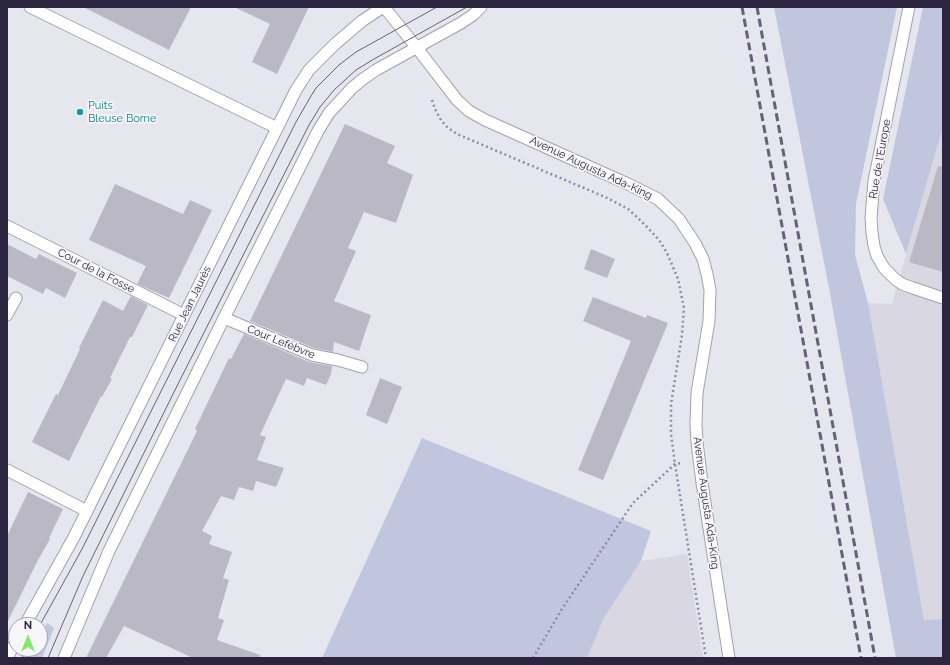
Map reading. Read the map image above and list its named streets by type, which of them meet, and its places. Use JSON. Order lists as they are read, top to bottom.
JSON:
{
  "streets": {
    "street": [
      "Rue de l'Europe",
      "Avenue Augusta Ada-King",
      "Cour de la Fosse",
      "Rue Jean Jaurès",
      "Cour Lefèbvre"
    ]
  },
  "crossings": [
    ["Avenue Augusta Ada-King", "Rue Jean Jaurès"],
    ["Cour de la Fosse", "Rue Jean Jaurès"]
  ],
  "places": ["Puits Bleuse Borne"],
  "north": "top"
}
